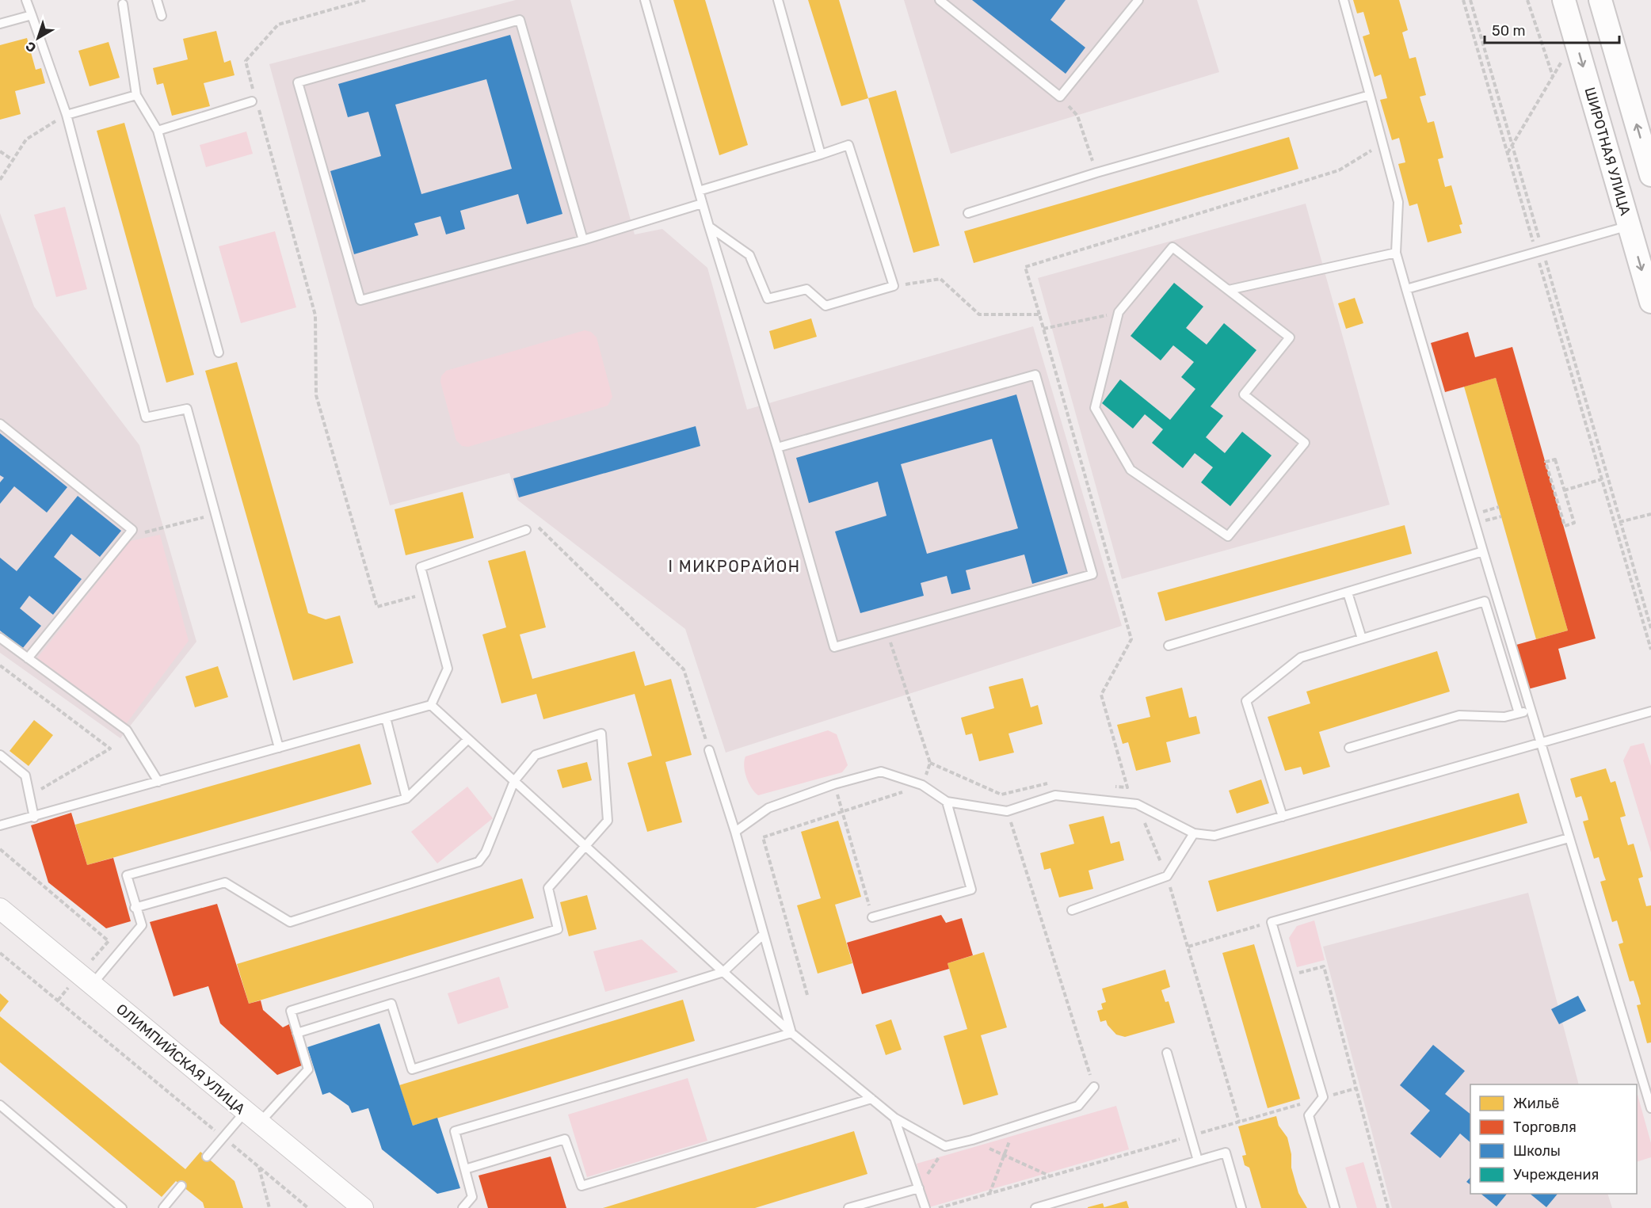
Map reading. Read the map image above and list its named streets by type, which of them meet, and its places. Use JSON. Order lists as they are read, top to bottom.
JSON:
{
  "streets": {
    "main road": ["ШИРОТНАЯ УЛИЦА"],
    "street": ["ОЛИМПИЙСКАЯ УЛИЦА"]
  },
  "districts": ["I МИКРОРАЙОН"],
  "legend": [
    "Жильё",
    "Торговля",
    "Школы",
    "Учреждения"
  ],
  "scale_bar": "50 m",
  "north": "bottom left"
}
